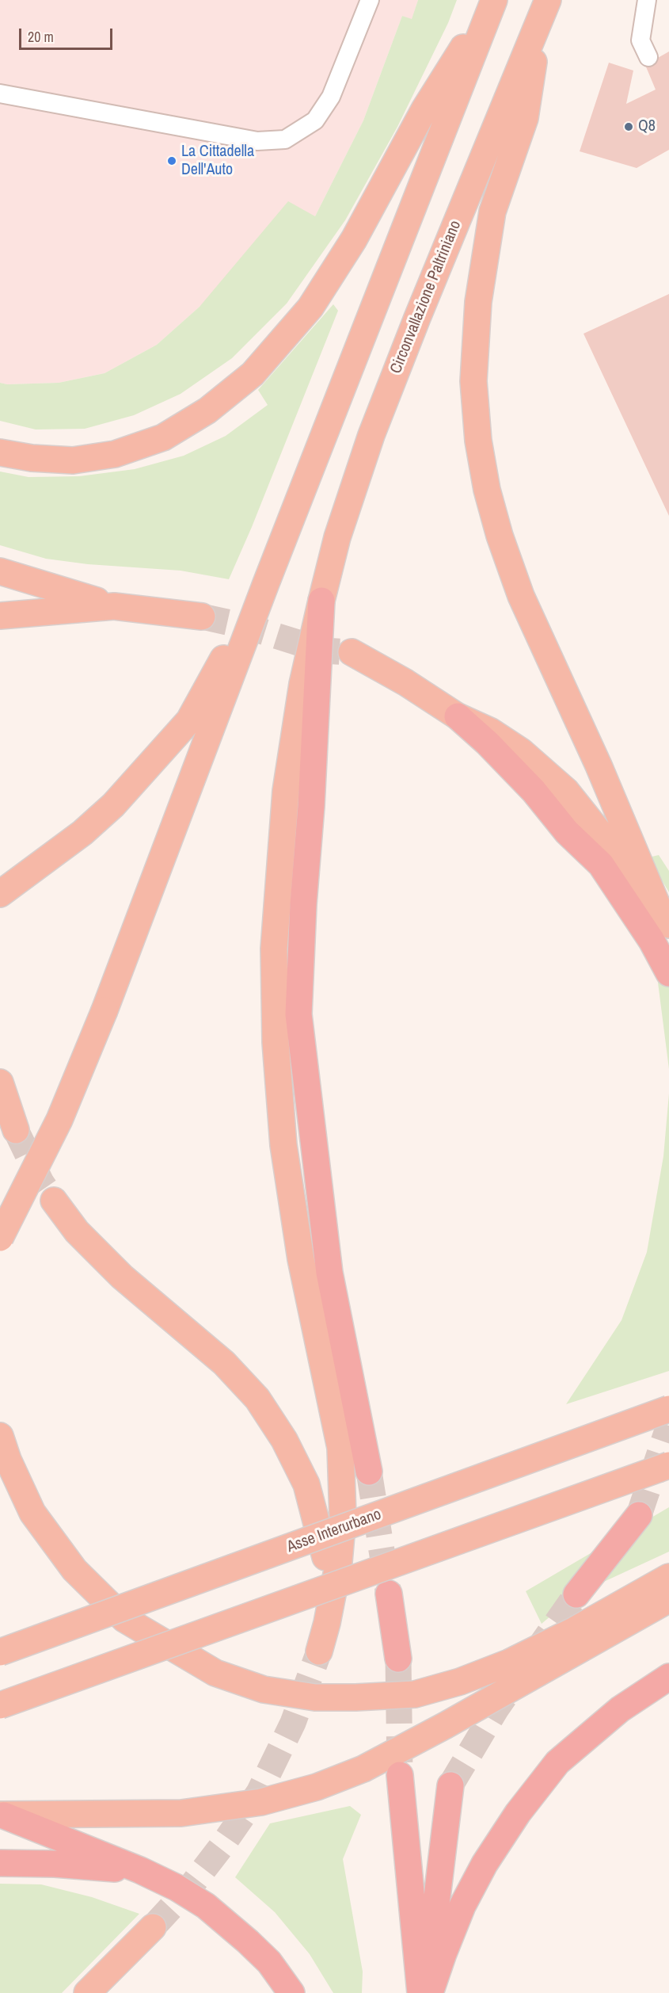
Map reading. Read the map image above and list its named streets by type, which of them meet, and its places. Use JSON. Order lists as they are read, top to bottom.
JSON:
{
  "streets": {
    "highway": ["Circonvallazione Paltriniano", "Asse Interurbano"]
  },
  "places": ["Q8", "La Cittadella Dell'Auto"],
  "scale_bar": "20 m"
}
